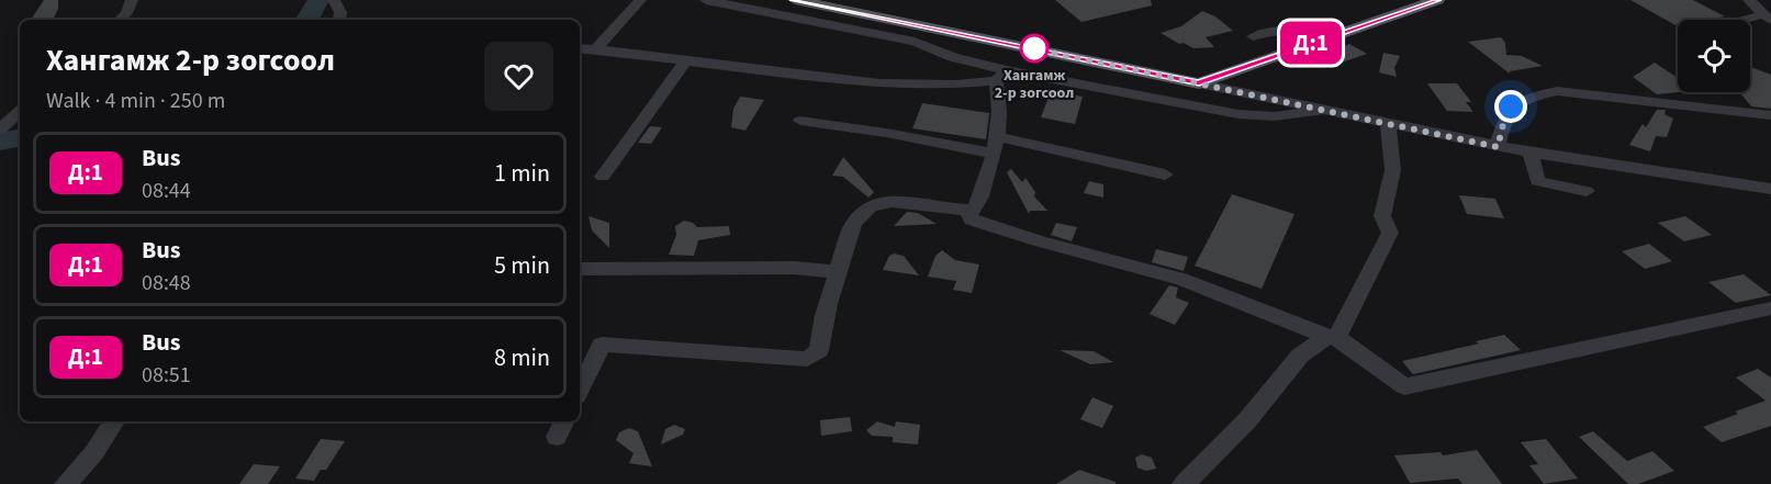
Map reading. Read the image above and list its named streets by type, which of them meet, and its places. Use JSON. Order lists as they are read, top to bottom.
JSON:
{
  "places": ["Хангамж 2-р зогсоол"],
  "lines": ["bus line Д:1"],
  "page": {
    "on_map": "Д:1",
    "heading": ["Хангамж 2-р зогсоол", "Walk · 4 min · 250 m"],
    "list": [
      {
        "mark": "Д:1",
        "name": "Bus",
        "note": "08:44",
        "value": "1 min"
      },
      {
        "mark": "Д:1",
        "name": "Bus",
        "note": "08:48",
        "value": "5 min"
      },
      {
        "mark": "Д:1",
        "name": "Bus",
        "note": "08:51",
        "value": "8 min"
      }
    ]
  }
}
